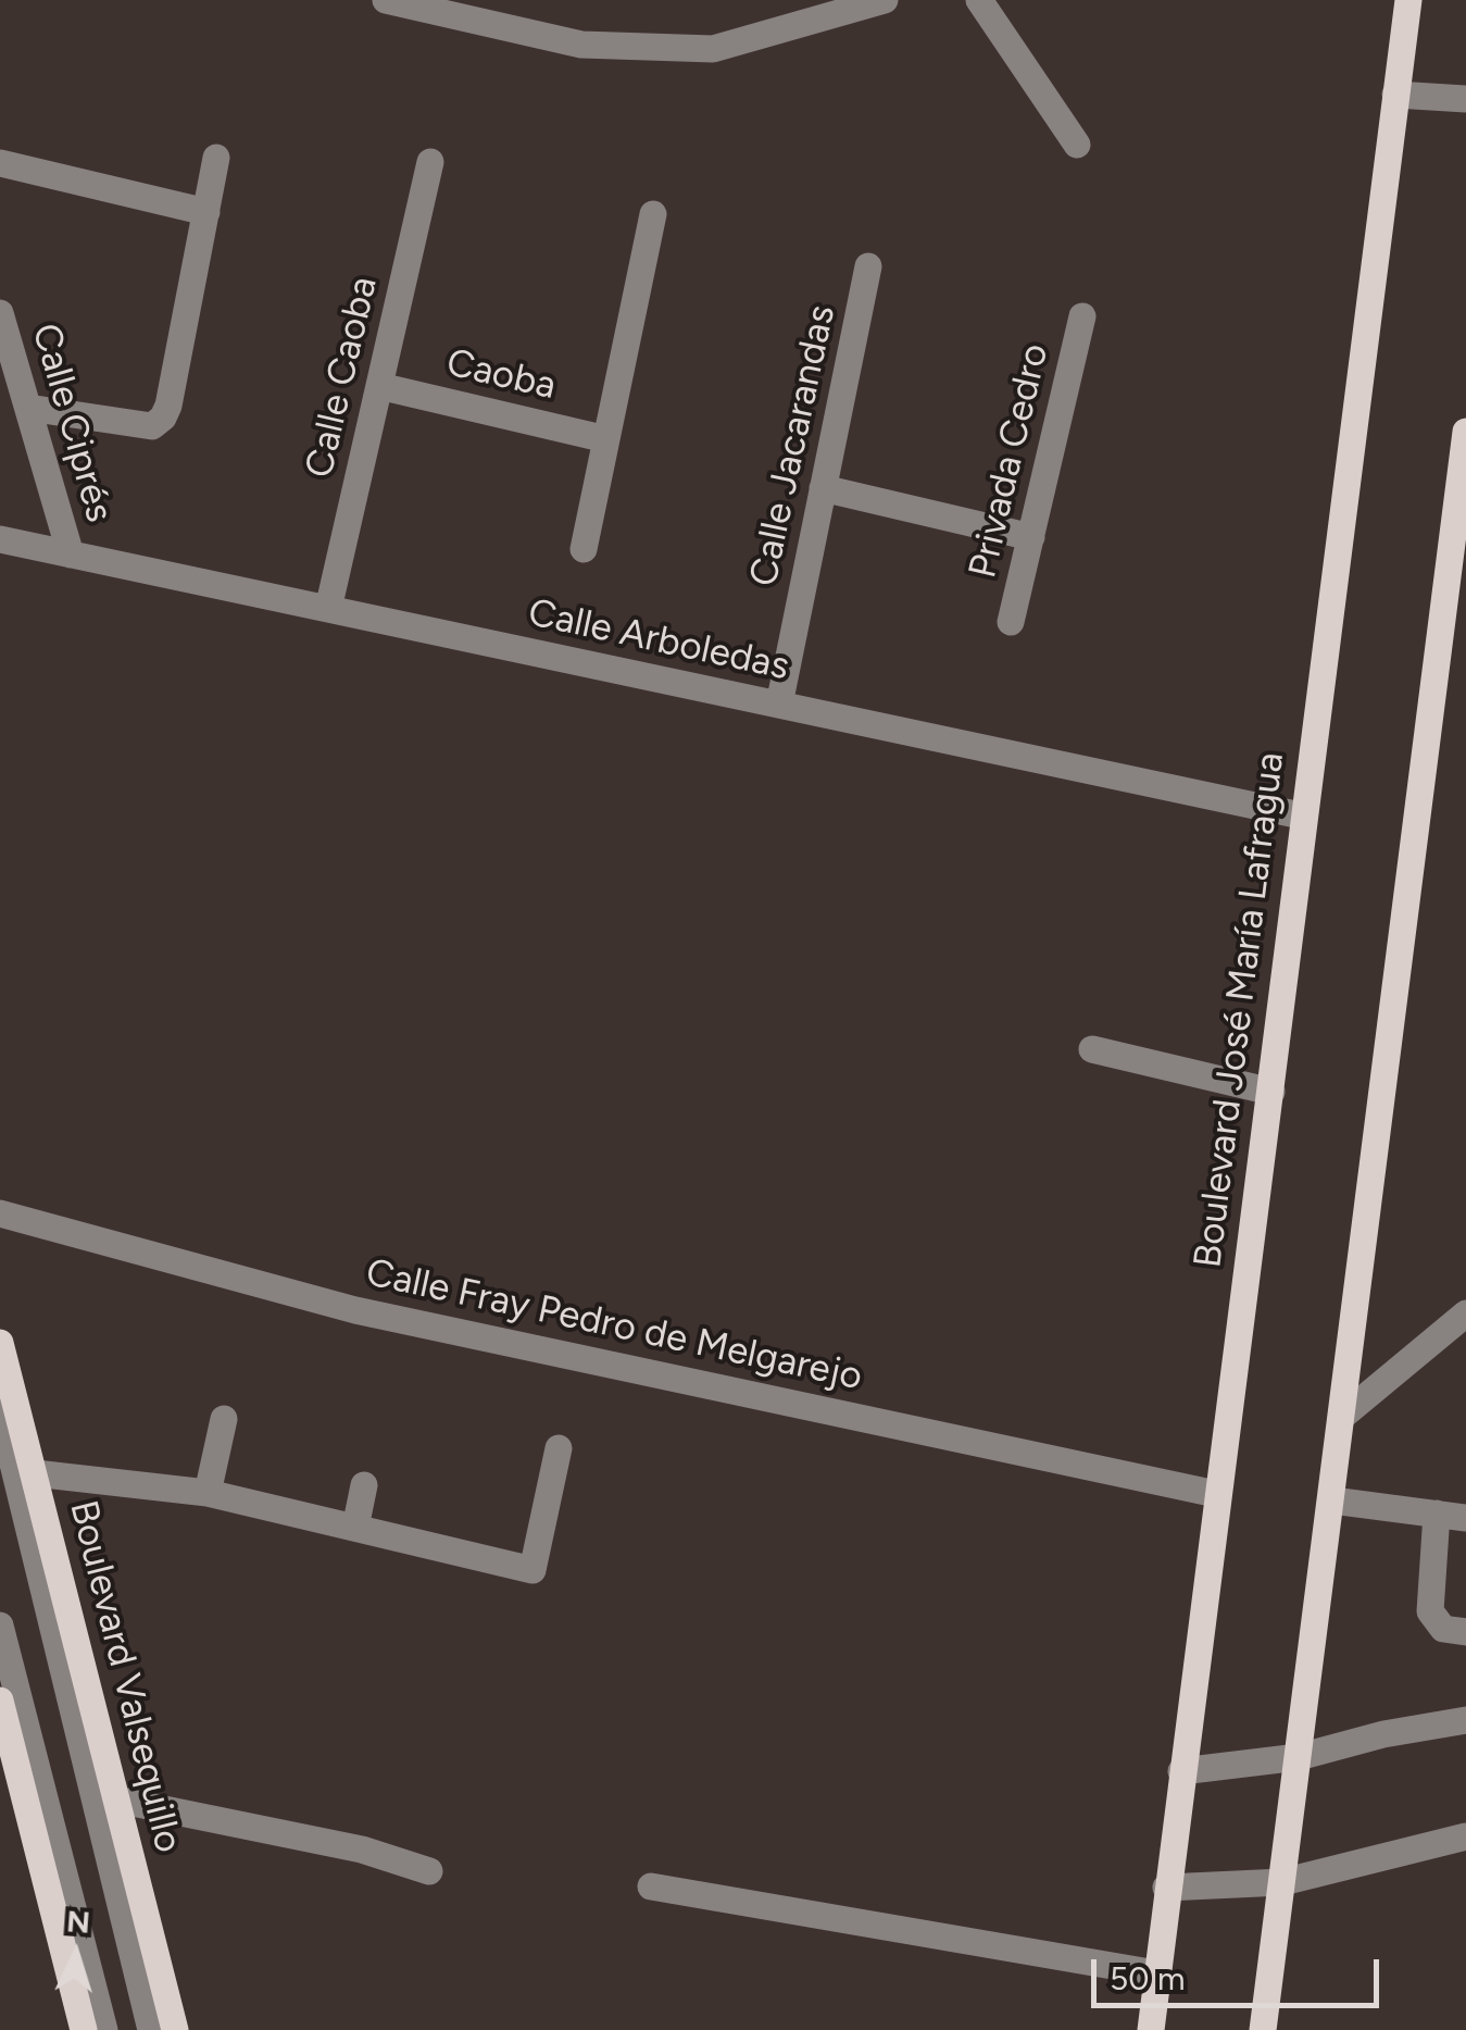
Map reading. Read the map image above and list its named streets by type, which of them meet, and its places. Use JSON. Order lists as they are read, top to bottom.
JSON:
{
  "streets": {
    "main road": ["Boulevard José María Lafragua", "Boulevard Valsequillo"],
    "street": [
      "Caoba",
      "Calle Caoba",
      "Calle Ciprés",
      "Calle Jacarandas",
      "Privada Cedro",
      "Calle Arboledas",
      "Calle Fray Pedro de Melgarejo"
    ]
  },
  "crossings": [
    ["Caoba", "Calle Caoba"],
    ["Calle Caoba", "Calle Arboledas"],
    ["Calle Ciprés", "Calle Arboledas"],
    ["Calle Jacarandas", "Calle Arboledas"],
    ["Calle Arboledas", "Boulevard José María Lafragua"],
    ["Boulevard José María Lafragua", "Calle Fray Pedro de Melgarejo"]
  ],
  "scale_bar": "50 m",
  "north": "top"
}
